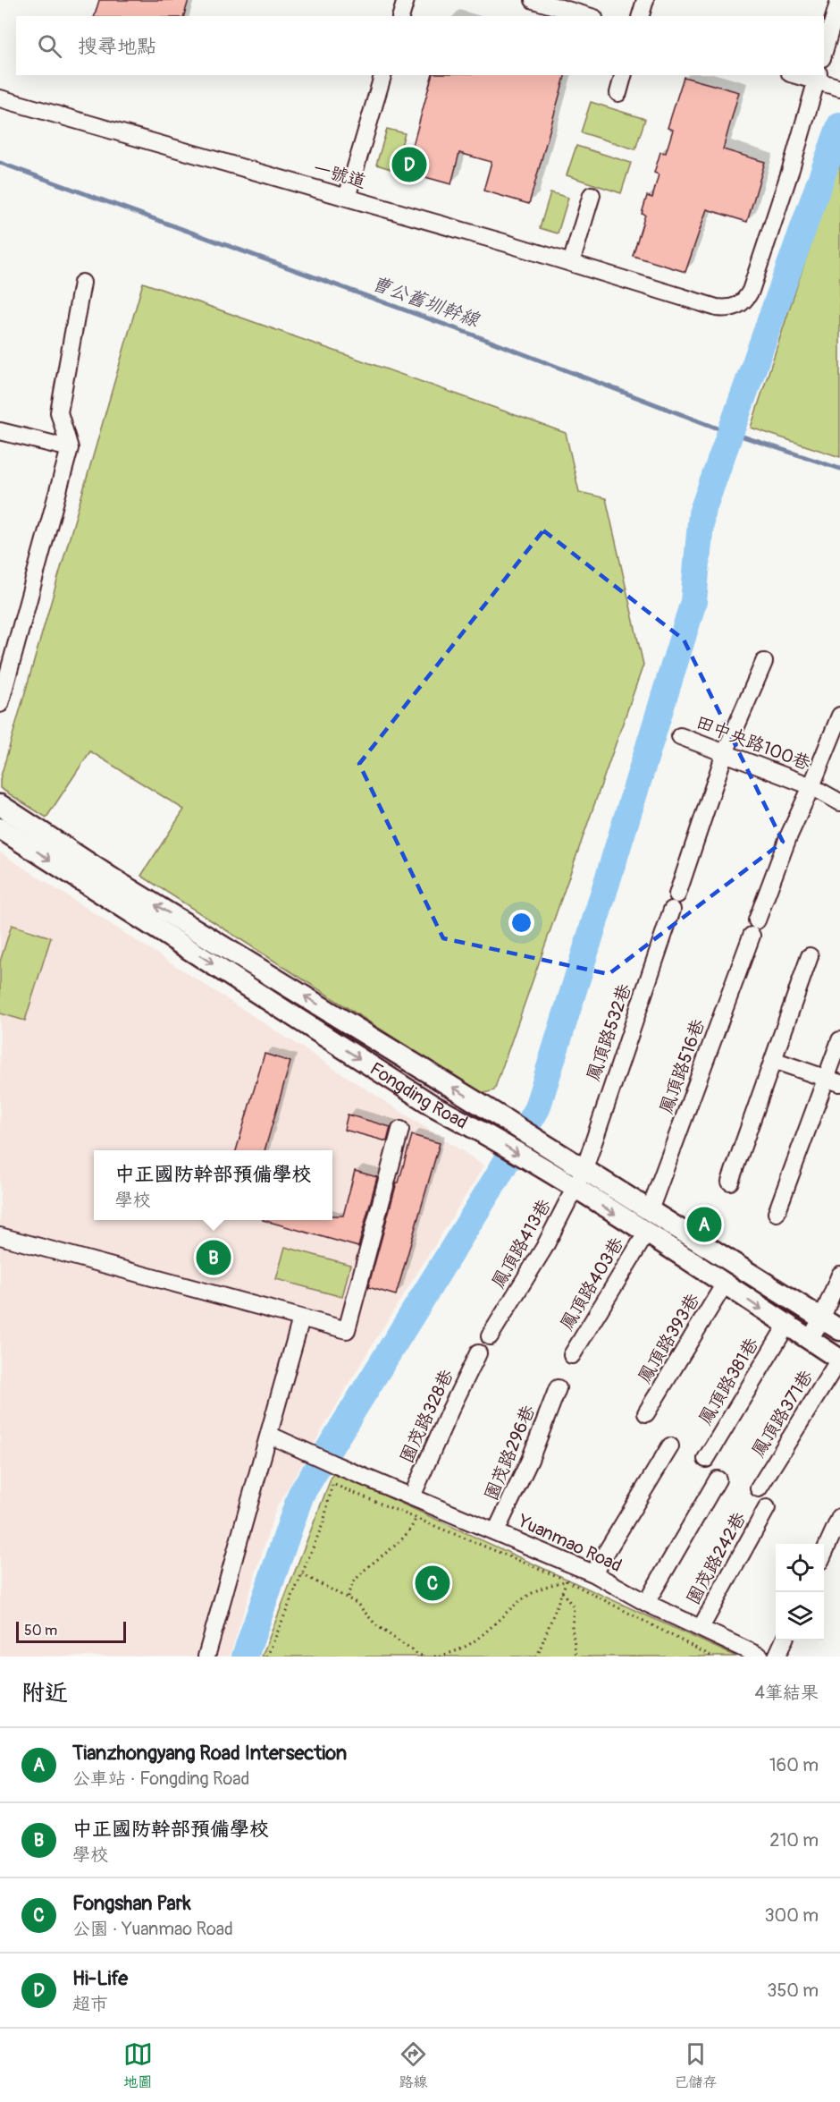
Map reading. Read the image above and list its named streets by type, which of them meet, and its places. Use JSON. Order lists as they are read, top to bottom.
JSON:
{
  "streets": {
    "main road": ["Fongding Road"],
    "street": [
      "一號道",
      "田中央路100巷",
      "鳳頂路532巷",
      "鳳頂路516巷",
      "鳳頂路413巷",
      "鳳頂路403巷",
      "鳳頂路393巷",
      "鳳頂路381巷",
      "鳳頂路371巷",
      "園茂路328巷",
      "園茂路296巷",
      "Yuanmao Road",
      "園茂路242巷"
    ]
  },
  "crossings": [
    ["田中央路100巷", "鳳頂路532巷"],
    ["鳳頂路532巷", "Fongding Road"],
    ["鳳頂路532巷", "鳳頂路413巷"],
    ["鳳頂路516巷", "Fongding Road"],
    ["Fongding Road", "鳳頂路413巷"],
    ["Fongding Road", "鳳頂路403巷"],
    ["Fongding Road", "鳳頂路393巷"],
    ["Fongding Road", "鳳頂路381巷"],
    ["Fongding Road", "鳳頂路371巷"],
    ["園茂路328巷", "Yuanmao Road"],
    ["園茂路296巷", "Yuanmao Road"],
    ["Yuanmao Road", "園茂路242巷"]
  ],
  "water": ["曹公舊圳幹線"],
  "scale_bar": "50 m",
  "page": {
    "search": "搜尋地點",
    "pins": [
      "D",
      "A",
      "B",
      "C"
    ],
    "popup": ["中正國防幹部預備學校", "學校"],
    "scale": "50 m",
    "heading": ["附近", "4筆結果"],
    "list": [
      {
        "mark": "A",
        "name": "Tianzhongyang Road Intersection",
        "note": "公車站 · Fongding Road",
        "value": "160 m"
      },
      {
        "mark": "B",
        "name": "中正國防幹部預備學校",
        "note": "學校",
        "value": "210 m"
      },
      {
        "mark": "C",
        "name": "Fongshan Park",
        "note": "公園 · Yuanmao Road",
        "value": "300 m"
      },
      {
        "mark": "D",
        "name": "Hi-Life",
        "note": "超市",
        "value": "350 m"
      }
    ],
    "nav": ["地圖", "路線", "已儲存"]
  }
}
